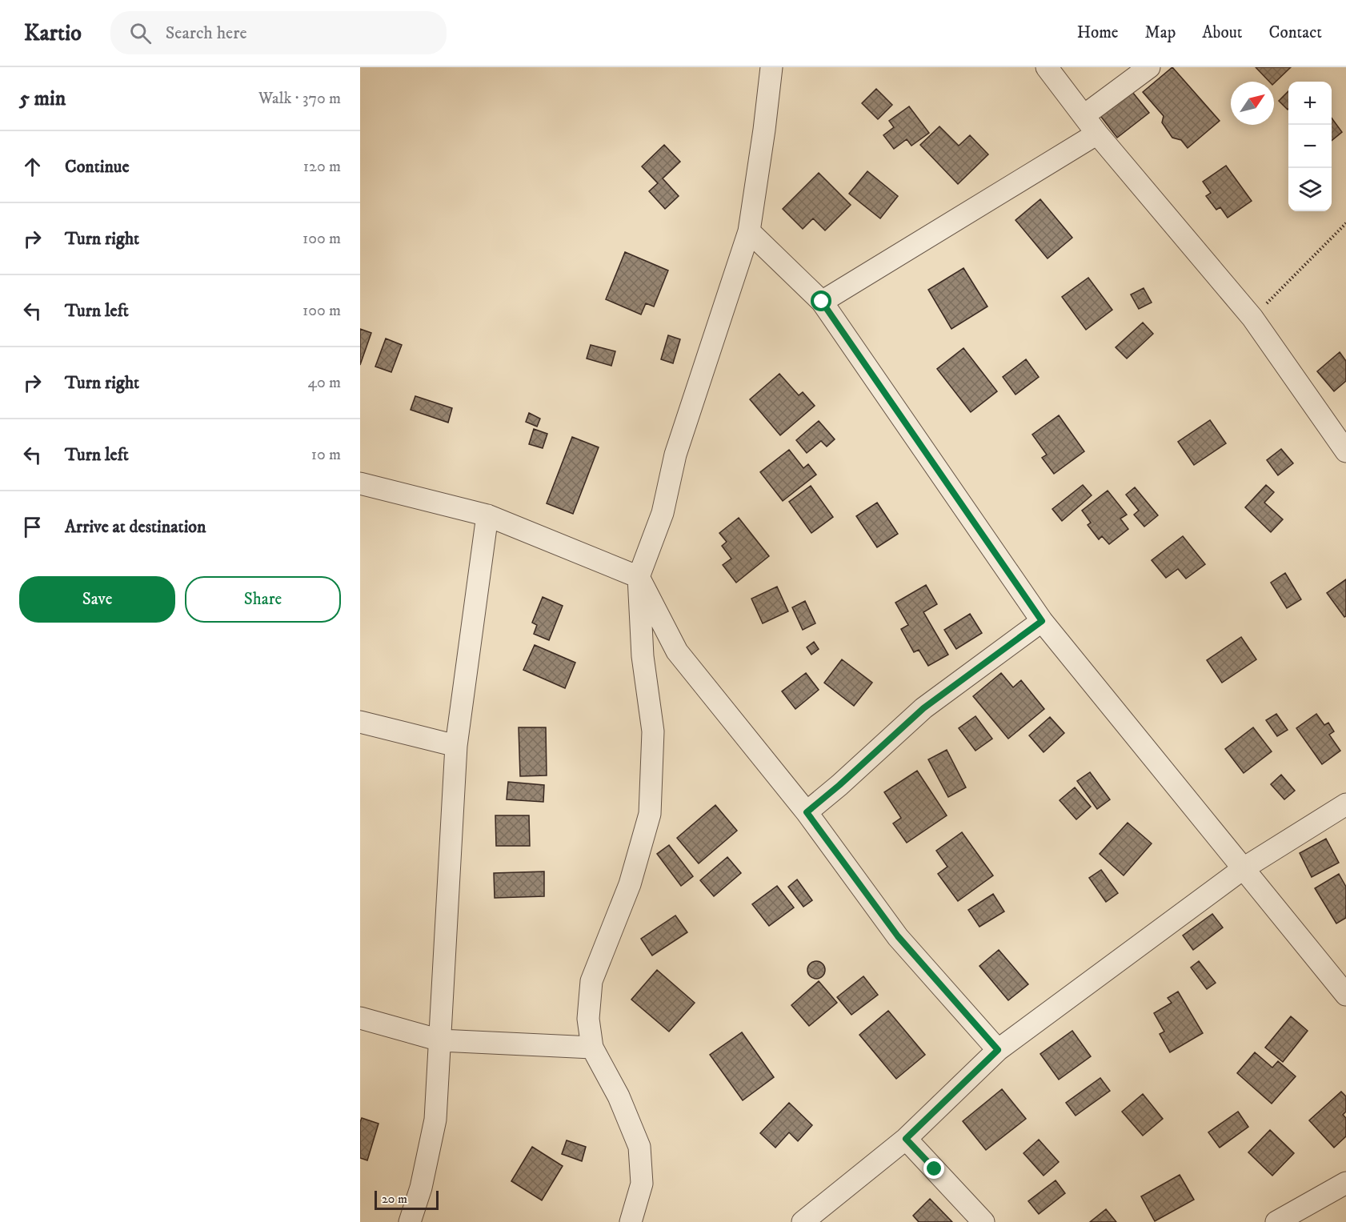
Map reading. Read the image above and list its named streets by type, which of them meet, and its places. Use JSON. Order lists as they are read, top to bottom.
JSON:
{
  "scale_bar": "20 m",
  "north": "top right",
  "page": {
    "header": "Kartio",
    "search": "Search here",
    "nav": [
      "Home",
      "Map",
      "About",
      "Contact"
    ],
    "heading": ["5 min", "Walk · 370 m"],
    "map_buttons": ["+", "−"],
    "list": [
      ["Continue", "120 m"],
      ["Turn right", "100 m"],
      ["Turn left", "100 m"],
      ["Turn right", "40 m"],
      ["Turn left", "10 m"],
      "Arrive at destination"
    ],
    "buttons": ["Save", "Share"],
    "scale": "20 m"
  }
}
